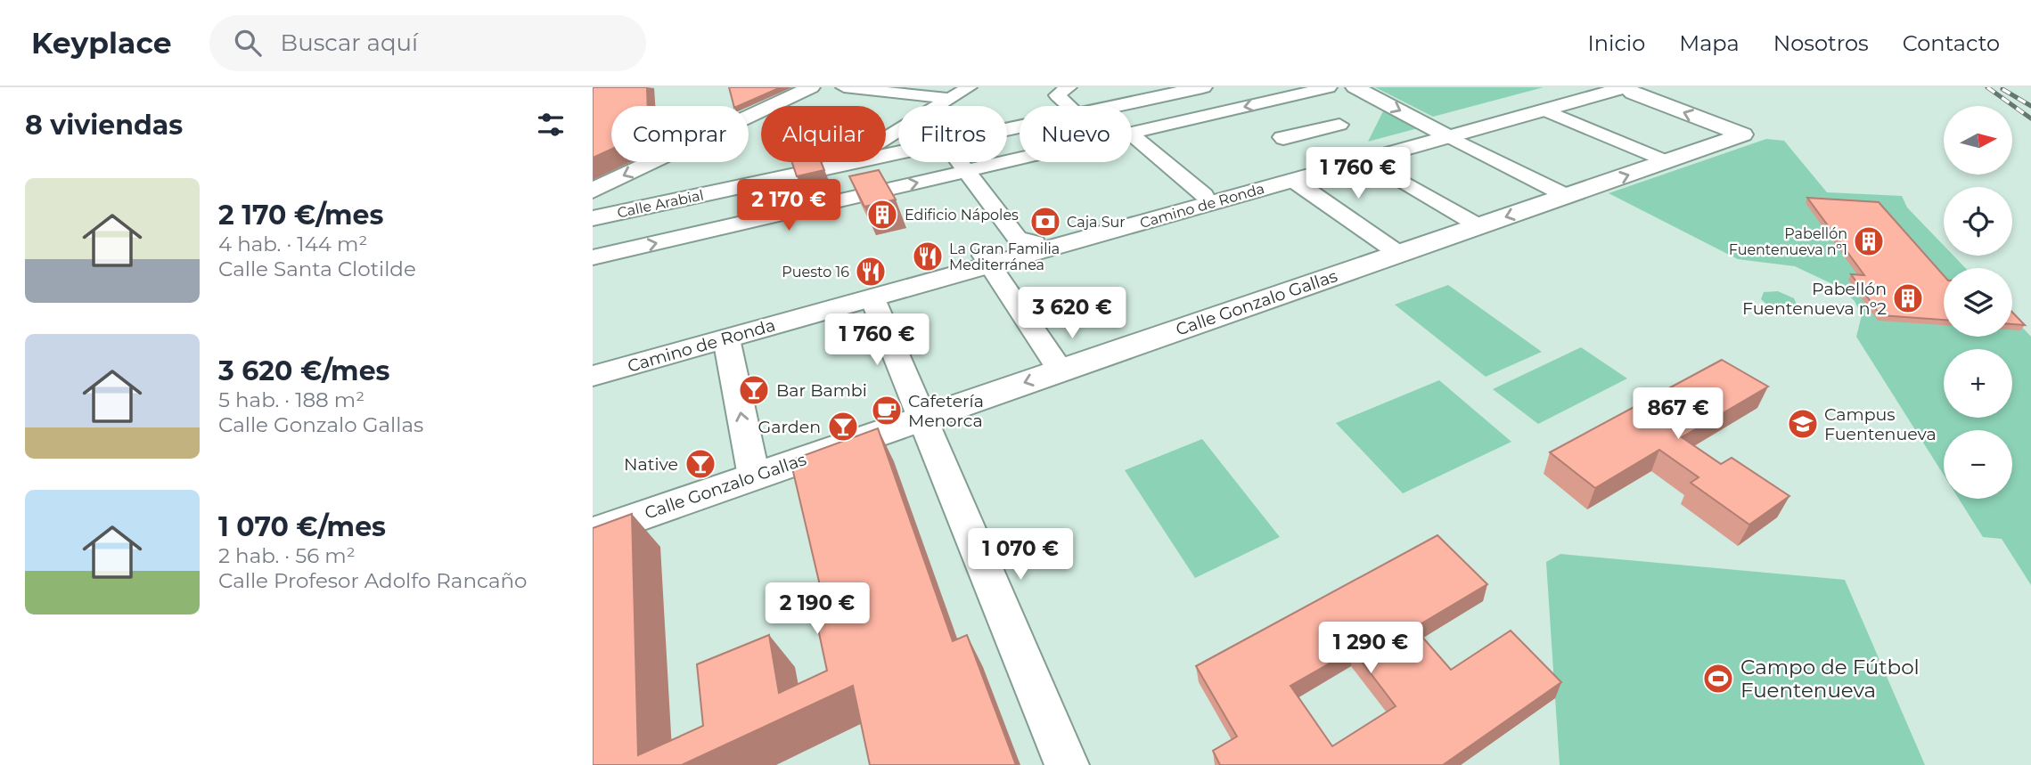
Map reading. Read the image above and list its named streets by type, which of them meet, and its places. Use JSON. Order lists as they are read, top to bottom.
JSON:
{
  "streets": {
    "main road": ["Calle Arabial", "Camino de Ronda", "Calle Gonzalo Gallas"]
  },
  "crossings": [
    ["Camino de Ronda", "Calle Gonzalo Gallas"]
  ],
  "places": {
    "building": ["Edificio Nápoles", "Pabellón Fuentenueva nº1", "Pabellón Fuentenueva nº2"],
    "bank": ["Caja Sur"],
    "restaurant": ["La Gran Familia Mediterránea", "Puesto 16"],
    "bar": ["Bar Bambi", "Garden", "Native"],
    "cafe": ["Cafetería Menorca"],
    "school or university": ["Campus Fuentenueva"],
    "sports": ["Campo de Fútbol Fuentenueva"]
  },
  "north": "right",
  "page": {
    "header": "Keyplace",
    "search": "Buscar aquí",
    "nav": [
      "Inicio",
      "Mapa",
      "Nosotros",
      "Contacto"
    ],
    "heading": "8 viviendas",
    "map_buttons": ["+", "−"],
    "chip": [
      "Comprar",
      "Alquilar",
      "Filtros",
      "Nuevo"
    ],
    "price": [
      "1 760 €",
      "2 170 €",
      "3 620 €",
      "1 760 €",
      "867 €",
      "1 070 €",
      "2 190 €",
      "1 290 €"
    ],
    "list": [
      {
        "name": "2 170 €/mes",
        "note": "4 hab. · 144 m² · Calle Santa Clotilde"
      },
      {
        "name": "3 620 €/mes",
        "note": "5 hab. · 188 m² · Calle Gonzalo Gallas"
      },
      {
        "name": "1 070 €/mes",
        "note": "2 hab. · 56 m² · Calle Profesor Adolfo Rancaño"
      }
    ]
  }
}
